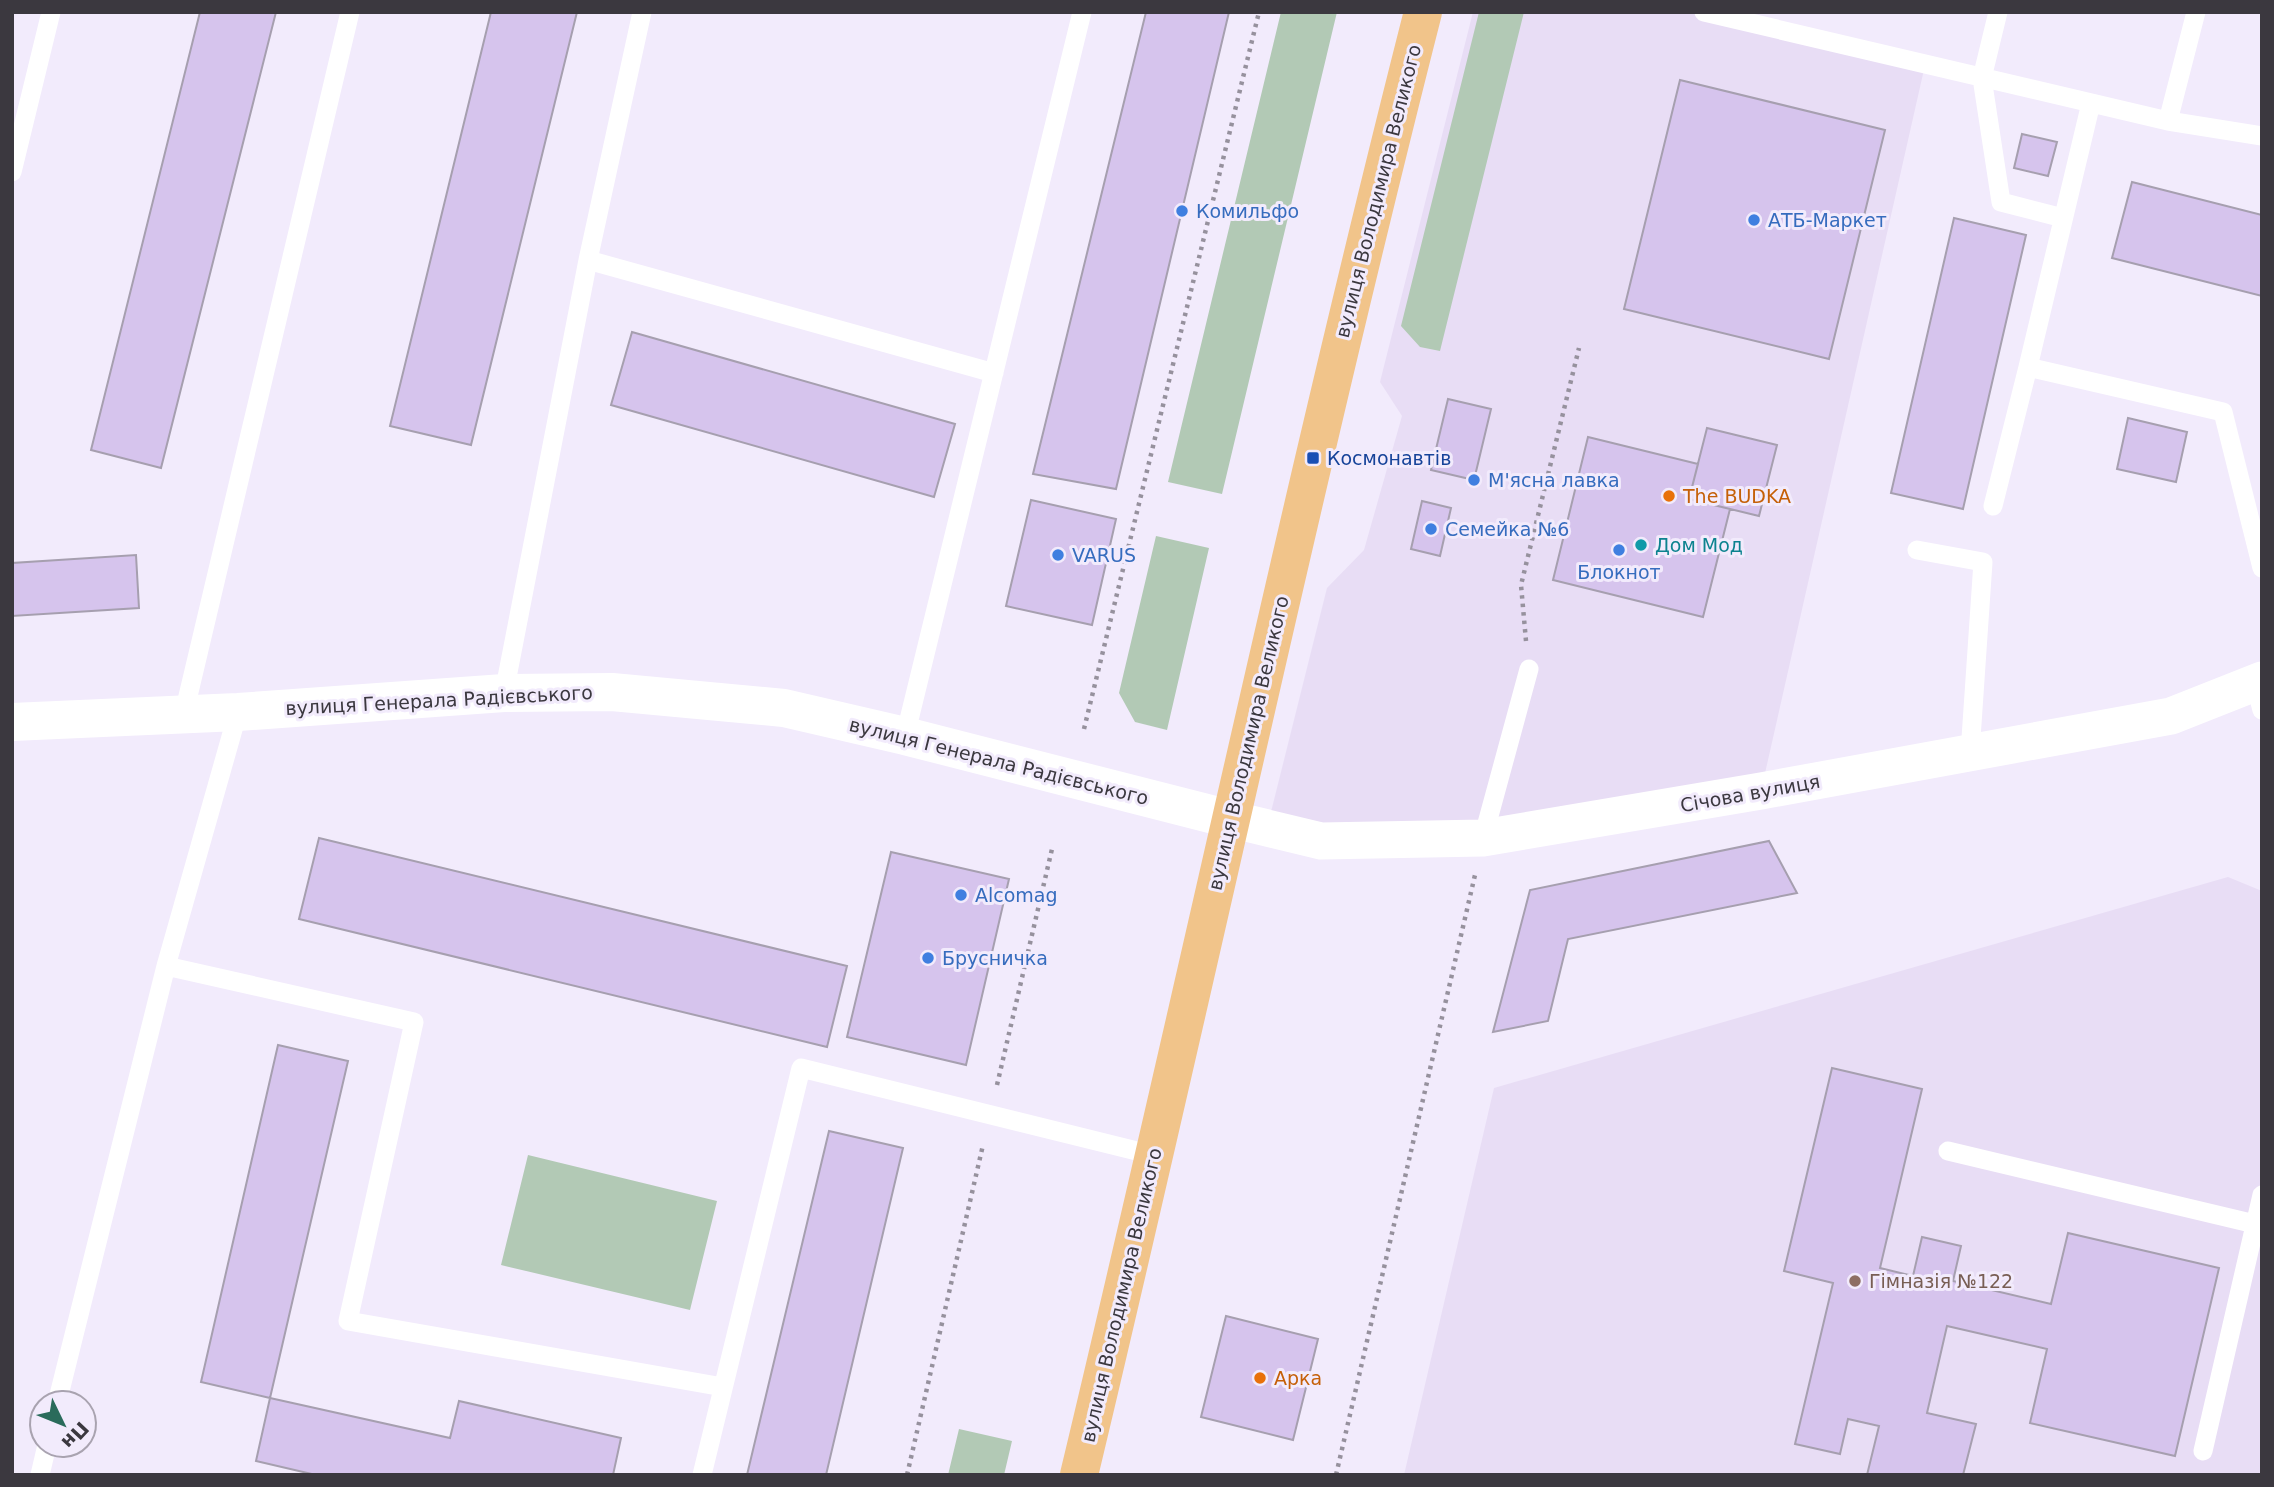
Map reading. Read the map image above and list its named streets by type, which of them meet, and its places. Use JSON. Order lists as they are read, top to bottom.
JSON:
{
  "streets": {
    "main road": ["вулиця Володимира Великого"],
    "street": ["вулиця Генерала Радієвського", "Січова вулиця"]
  },
  "crossings": [
    ["вулиця Володимира Великого", "вулиця Генерала Радієвського"],
    ["вулиця Володимира Великого", "Січова вулиця"],
    ["вулиця Генерала Радієвського", "Січова вулиця"]
  ],
  "places": {
    "other": [
      "Комильфо",
      "АТБ-Маркет",
      "М'ясна лавка",
      "The BUDKA",
      "Семейка №6",
      "Дом Мод",
      "Блокнот",
      "VARUS",
      "Alcomag",
      "Брусничка",
      "Гімназія №122",
      "Арка"
    ],
    "transit": ["Космонавтів"]
  },
  "north": "bottom right"
}
